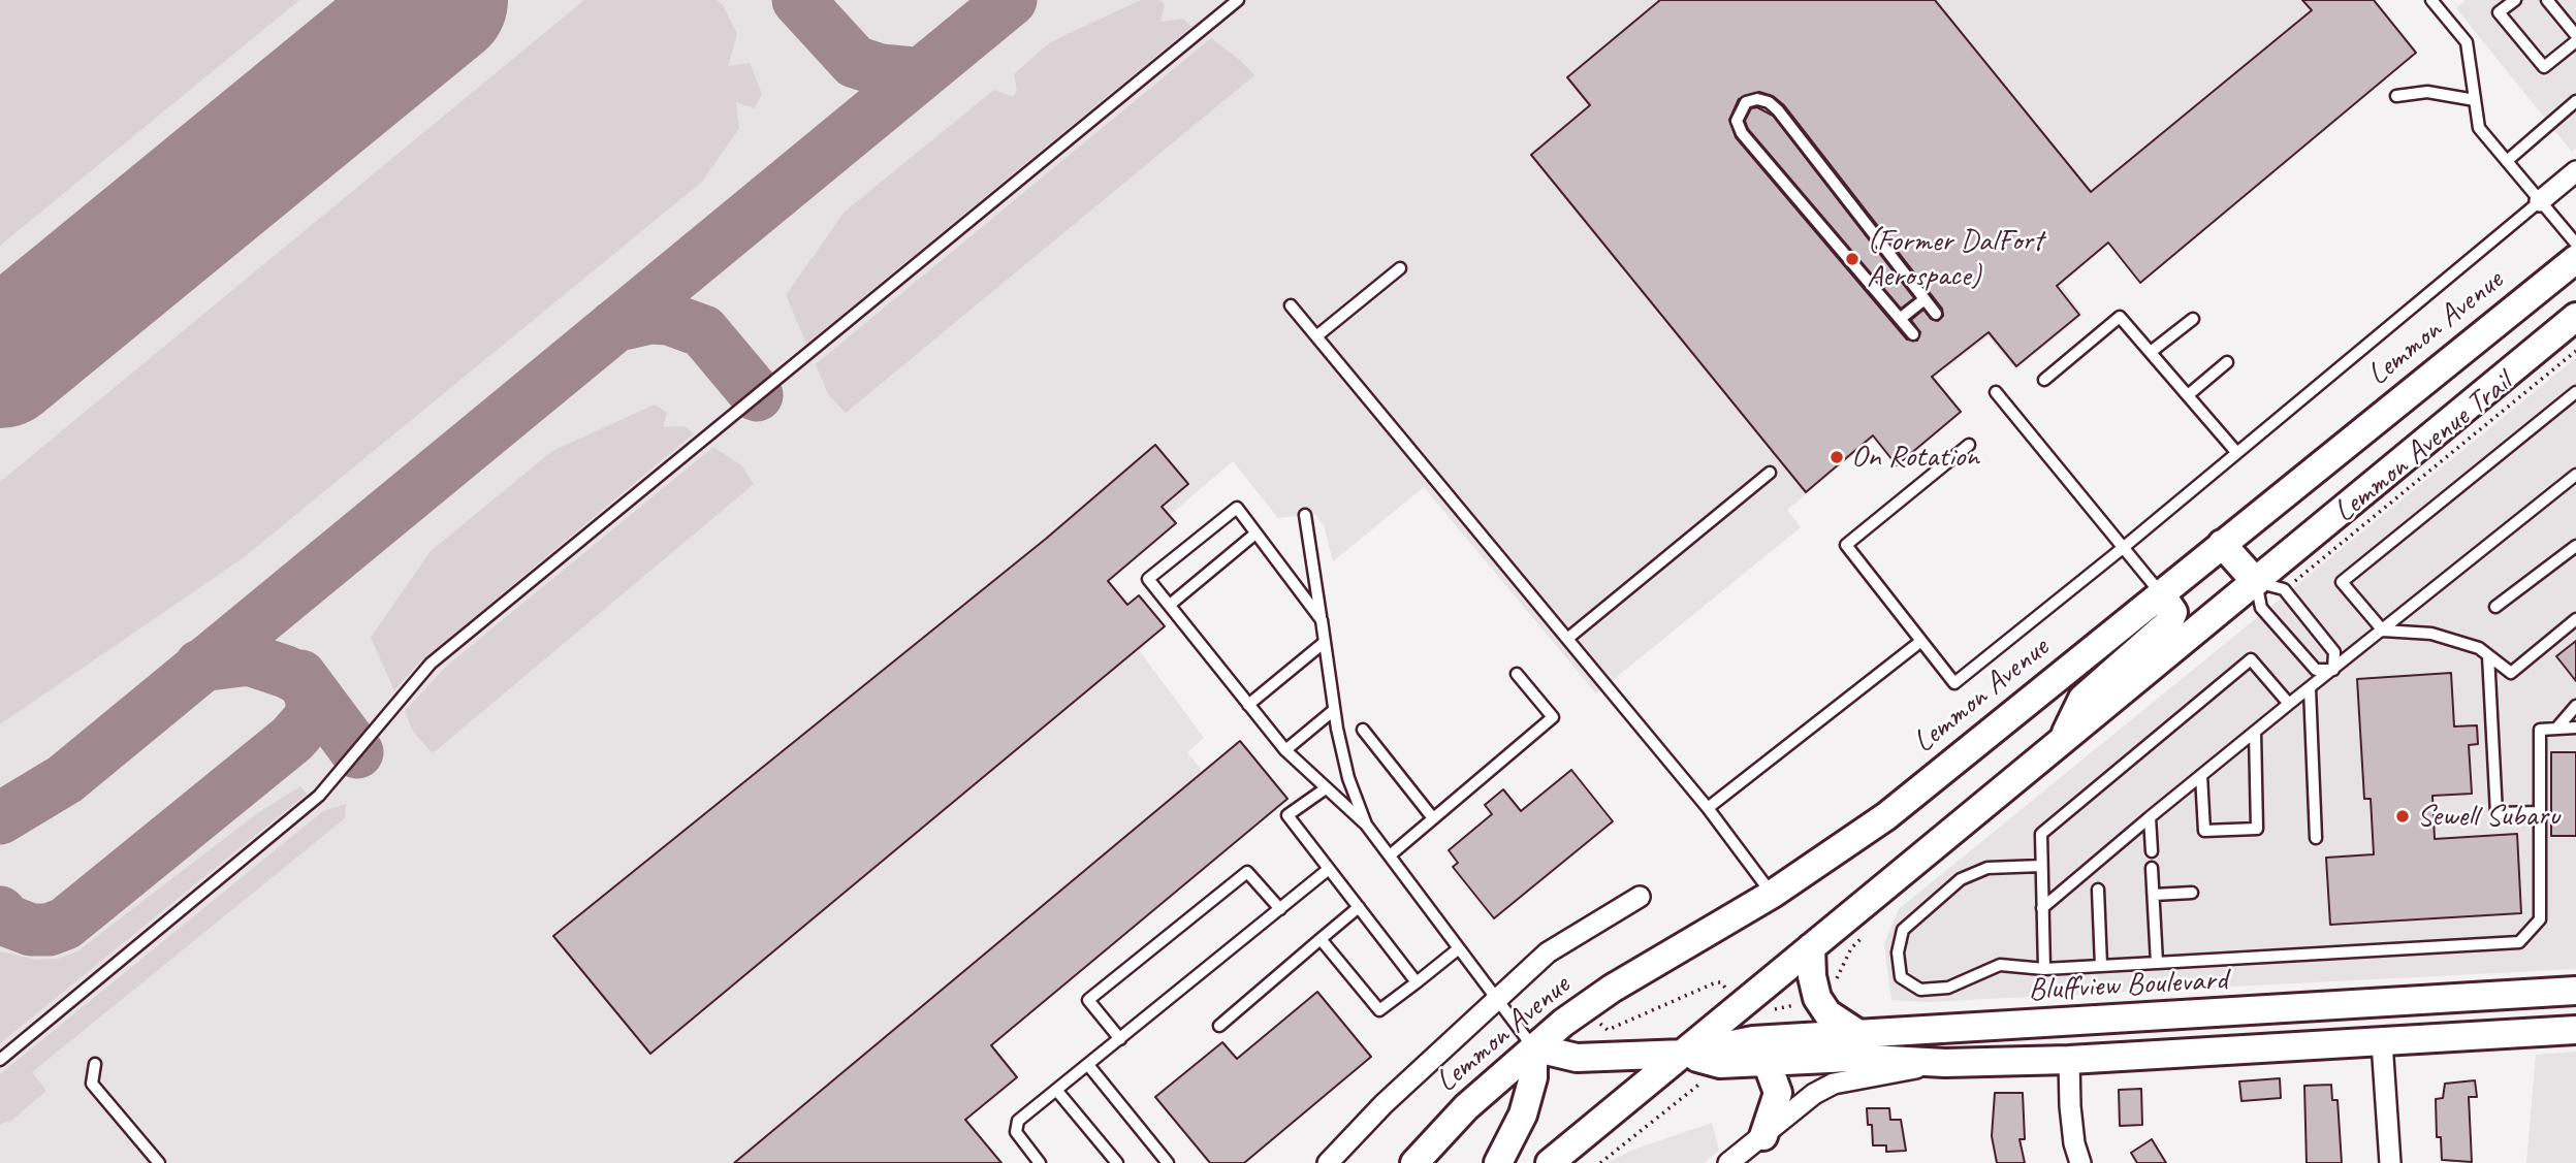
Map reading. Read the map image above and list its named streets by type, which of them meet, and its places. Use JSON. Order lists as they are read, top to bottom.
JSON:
{
  "streets": {
    "main road": ["Lemmon Avenue", "Bluffview Boulevard"],
    "path": ["Lemmon Avenue Trail"]
  },
  "crossings": [
    ["Lemmon Avenue", "Bluffview Boulevard"]
  ],
  "places": ["(Former DalFort Aerospace)", "On Rotation", "Sewell Subaru"]
}
